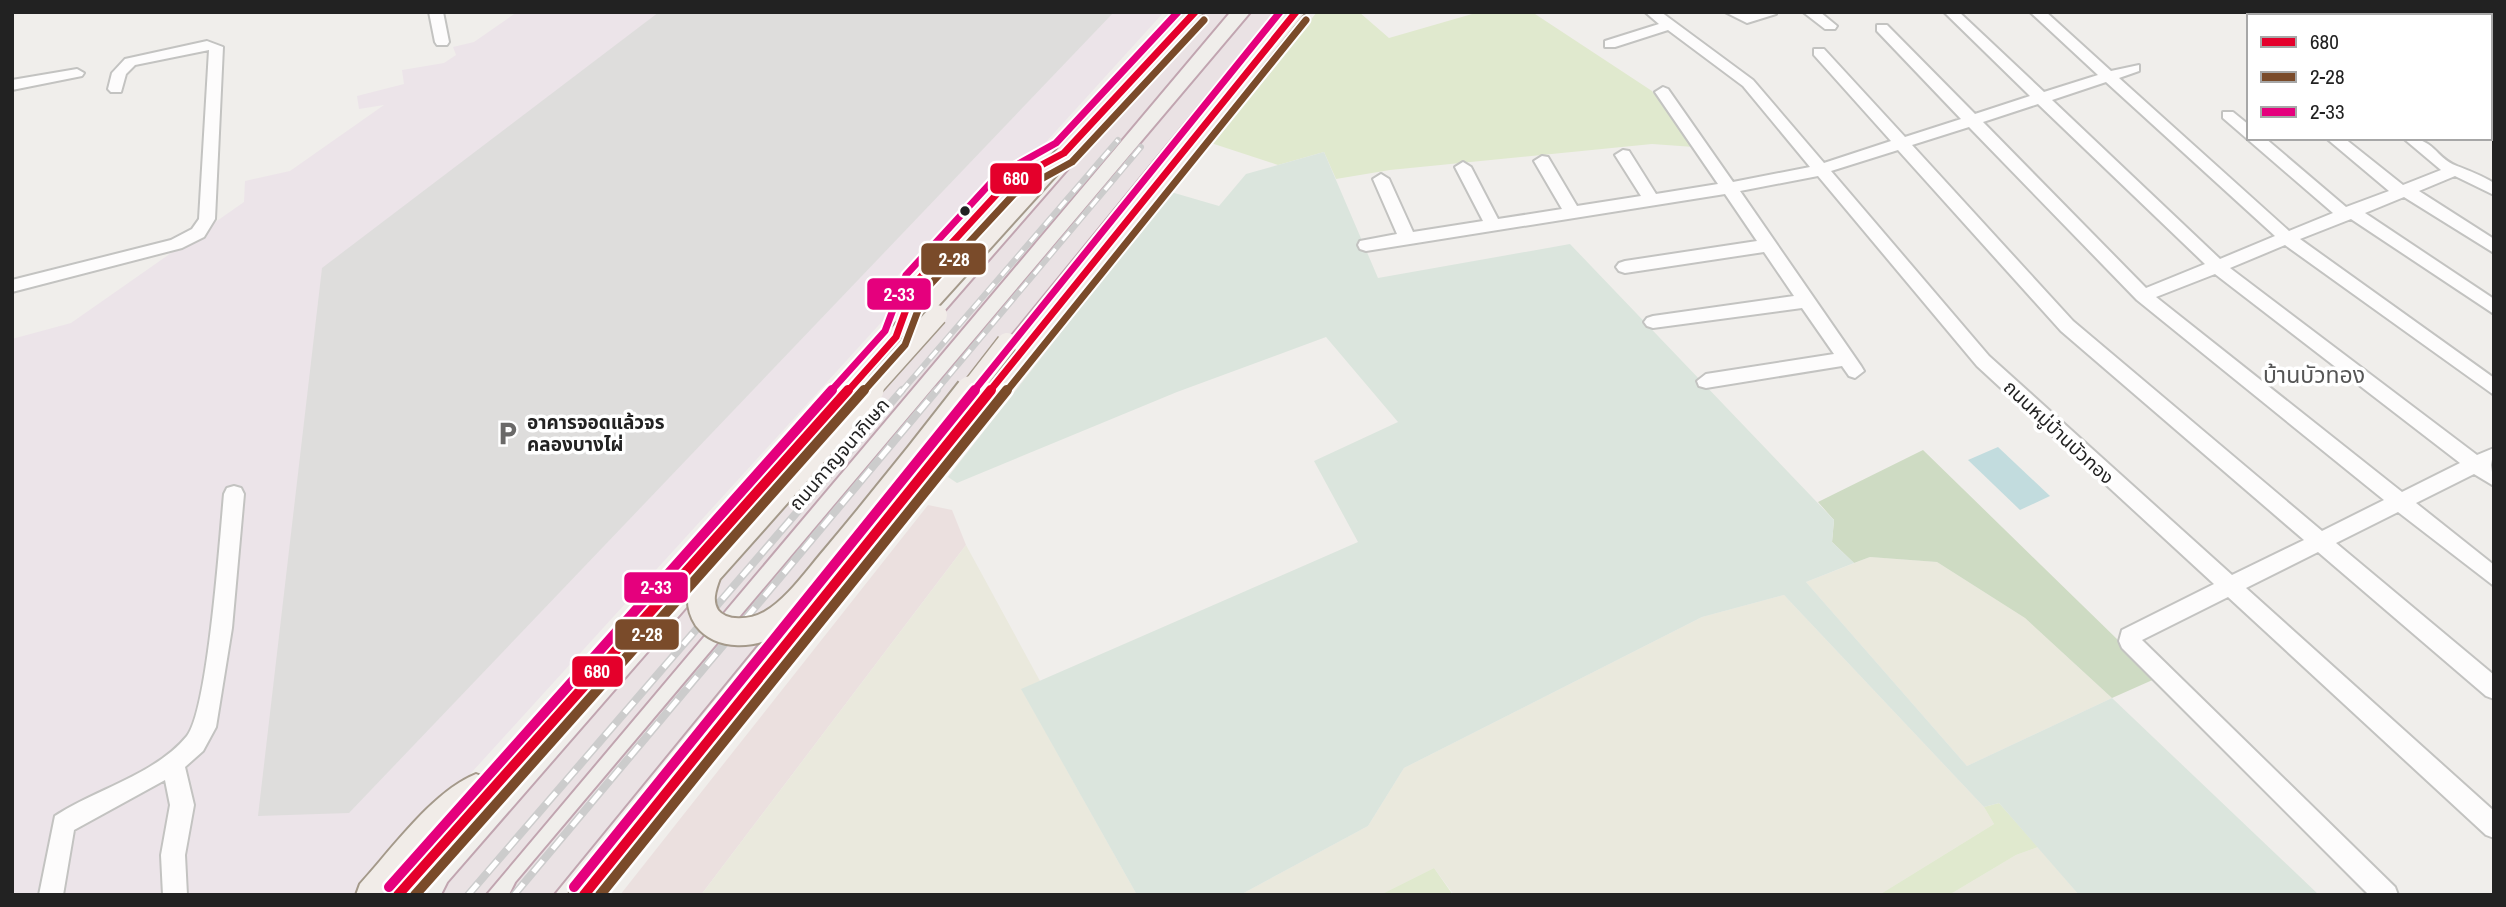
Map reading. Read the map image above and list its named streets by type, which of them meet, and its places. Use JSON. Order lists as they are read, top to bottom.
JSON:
{
  "streets": {
    "highway": ["ถนนกาญจนาภิเษก"],
    "street": ["ถนนหมู่บ้านบัวทอง"]
  },
  "districts": ["บ้านบัวทอง"],
  "places": {
    "parking": ["อาคารจอดแล้วจร คลองบางไผ่"]
  },
  "lines": ["transit line 680", "transit line 2-33", "transit line 2-28"],
  "legend": ["680", "2-28", "2-33"]
}
